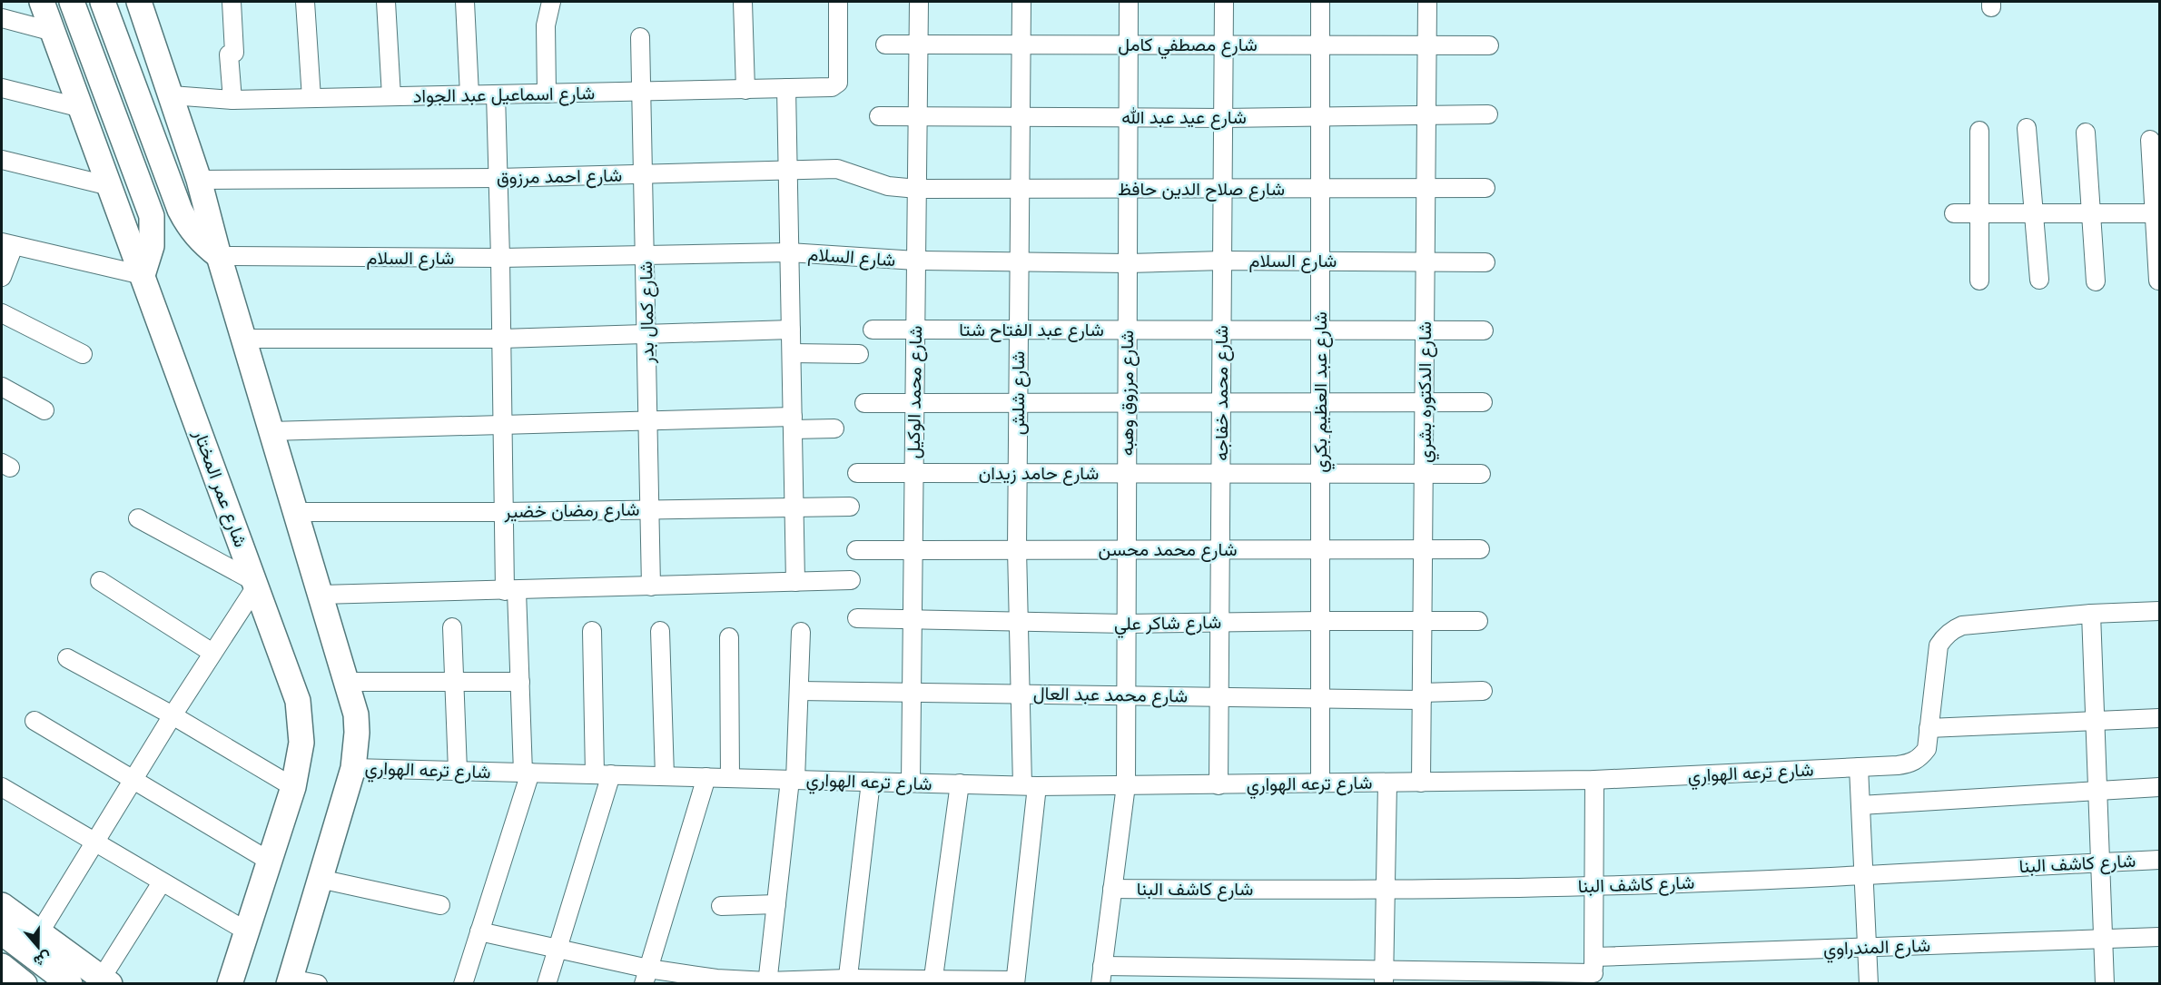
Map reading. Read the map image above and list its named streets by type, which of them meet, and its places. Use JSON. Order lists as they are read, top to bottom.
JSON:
{
  "streets": {
    "main road": ["شارع عمر المختار"],
    "street": [
      "شارع مصطفي كامل",
      "شارع اسماعيل عبد الجواد",
      "شارع عيد عبد الله",
      "شارع احمد مرزوق",
      "شارع صلاح الدين حافظ",
      "شارع السلام",
      "شارع كمال بدر",
      "شارع عبد الفتاح شتا",
      "شارع محمد الوكيل",
      "شارع عبد العظيم بكري",
      "شارع الدكتوره بشري",
      "شارع شلش",
      "شارع مرزوق وهبه",
      "شارع محمد خفاجه",
      "شارع حامد زيدان",
      "شارع رمضان خضير",
      "شارع محمد محسن",
      "شارع شاكر علي",
      "شارع محمد عبد العال",
      "شارع ترعه الهواري",
      "شارع كاشف البنا",
      "شارع المندراوي"
    ]
  },
  "crossings": [
    ["شارع مصطفي كامل", "شارع محمد الوكيل"],
    ["شارع مصطفي كامل", "شارع عبد العظيم بكري"],
    ["شارع مصطفي كامل", "شارع الدكتوره بشري"],
    ["شارع مصطفي كامل", "شارع شلش"],
    ["شارع مصطفي كامل", "شارع مرزوق وهبه"],
    ["شارع مصطفي كامل", "شارع محمد خفاجه"],
    ["شارع اسماعيل عبد الجواد", "شارع كمال بدر"],
    ["شارع عيد عبد الله", "شارع محمد الوكيل"],
    ["شارع عيد عبد الله", "شارع عبد العظيم بكري"],
    ["شارع عيد عبد الله", "شارع الدكتوره بشري"],
    ["شارع عيد عبد الله", "شارع شلش"],
    ["شارع عيد عبد الله", "شارع مرزوق وهبه"],
    ["شارع عيد عبد الله", "شارع محمد خفاجه"],
    ["شارع احمد مرزوق", "شارع صلاح الدين حافظ"],
    ["شارع احمد مرزوق", "شارع كمال بدر"],
    ["شارع احمد مرزوق", "شارع محمد الوكيل"],
    ["شارع صلاح الدين حافظ", "شارع محمد الوكيل"],
    ["شارع صلاح الدين حافظ", "شارع عبد العظيم بكري"],
    ["شارع صلاح الدين حافظ", "شارع الدكتوره بشري"],
    ["شارع صلاح الدين حافظ", "شارع شلش"],
    ["شارع صلاح الدين حافظ", "شارع مرزوق وهبه"],
    ["شارع صلاح الدين حافظ", "شارع محمد خفاجه"],
    ["شارع السلام", "شارع كمال بدر"],
    ["شارع السلام", "شارع محمد الوكيل"],
    ["شارع السلام", "شارع عبد العظيم بكري"],
    ["شارع السلام", "شارع الدكتوره بشري"],
    ["شارع السلام", "شارع شلش"],
    ["شارع السلام", "شارع مرزوق وهبه"],
    ["شارع السلام", "شارع محمد خفاجه"],
    ["شارع كمال بدر", "شارع رمضان خضير"],
    ["شارع عبد الفتاح شتا", "شارع محمد الوكيل"],
    ["شارع عبد الفتاح شتا", "شارع عبد العظيم بكري"],
    ["شارع عبد الفتاح شتا", "شارع الدكتوره بشري"],
    ["شارع عبد الفتاح شتا", "شارع شلش"],
    ["شارع عبد الفتاح شتا", "شارع مرزوق وهبه"],
    ["شارع عبد الفتاح شتا", "شارع محمد خفاجه"],
    ["شارع محمد الوكيل", "شارع حامد زيدان"],
    ["شارع محمد الوكيل", "شارع محمد محسن"],
    ["شارع محمد الوكيل", "شارع شاكر علي"],
    ["شارع محمد الوكيل", "شارع محمد عبد العال"],
    ["شارع محمد الوكيل", "شارع ترعه الهواري"],
    ["شارع عبد العظيم بكري", "شارع حامد زيدان"],
    ["شارع عبد العظيم بكري", "شارع محمد محسن"],
    ["شارع عبد العظيم بكري", "شارع شاكر علي"],
    ["شارع عبد العظيم بكري", "شارع محمد عبد العال"],
    ["شارع عبد العظيم بكري", "شارع ترعه الهواري"],
    ["شارع الدكتوره بشري", "شارع حامد زيدان"],
    ["شارع الدكتوره بشري", "شارع محمد محسن"],
    ["شارع الدكتوره بشري", "شارع شاكر علي"],
    ["شارع الدكتوره بشري", "شارع محمد عبد العال"],
    ["شارع الدكتوره بشري", "شارع ترعه الهواري"],
    ["شارع شلش", "شارع حامد زيدان"],
    ["شارع شلش", "شارع محمد محسن"],
    ["شارع شلش", "شارع شاكر علي"],
    ["شارع شلش", "شارع محمد عبد العال"],
    ["شارع شلش", "شارع ترعه الهواري"],
    ["شارع مرزوق وهبه", "شارع حامد زيدان"],
    ["شارع مرزوق وهبه", "شارع محمد محسن"],
    ["شارع مرزوق وهبه", "شارع شاكر علي"],
    ["شارع مرزوق وهبه", "شارع محمد عبد العال"],
    ["شارع مرزوق وهبه", "شارع ترعه الهواري"],
    ["شارع مرزوق وهبه", "شارع كاشف البنا"],
    ["شارع مرزوق وهبه", "شارع المندراوي"],
    ["شارع محمد خفاجه", "شارع حامد زيدان"],
    ["شارع محمد خفاجه", "شارع محمد محسن"],
    ["شارع محمد خفاجه", "شارع شاكر علي"],
    ["شارع محمد خفاجه", "شارع محمد عبد العال"],
    ["شارع محمد خفاجه", "شارع ترعه الهواري"]
  ],
  "north": "bottom"
}
